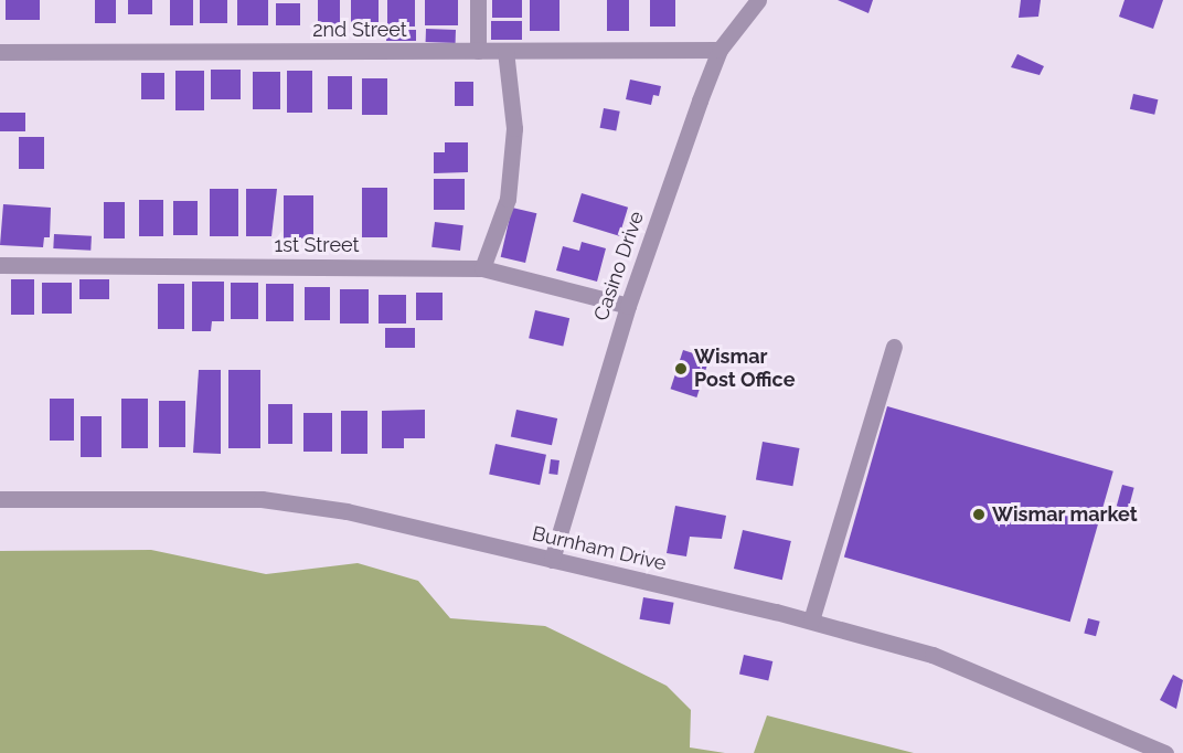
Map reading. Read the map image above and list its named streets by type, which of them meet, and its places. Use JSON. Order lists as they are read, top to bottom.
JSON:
{
  "streets": {
    "street": [
      "2nd Street",
      "1st Street",
      "Casino Drive",
      "Burnham Drive"
    ]
  },
  "crossings": [
    ["2nd Street", "Casino Drive"],
    ["1st Street", "Casino Drive"],
    ["Casino Drive", "Burnham Drive"]
  ],
  "places": ["Wismar Post Office", "Wismar market"]
}
